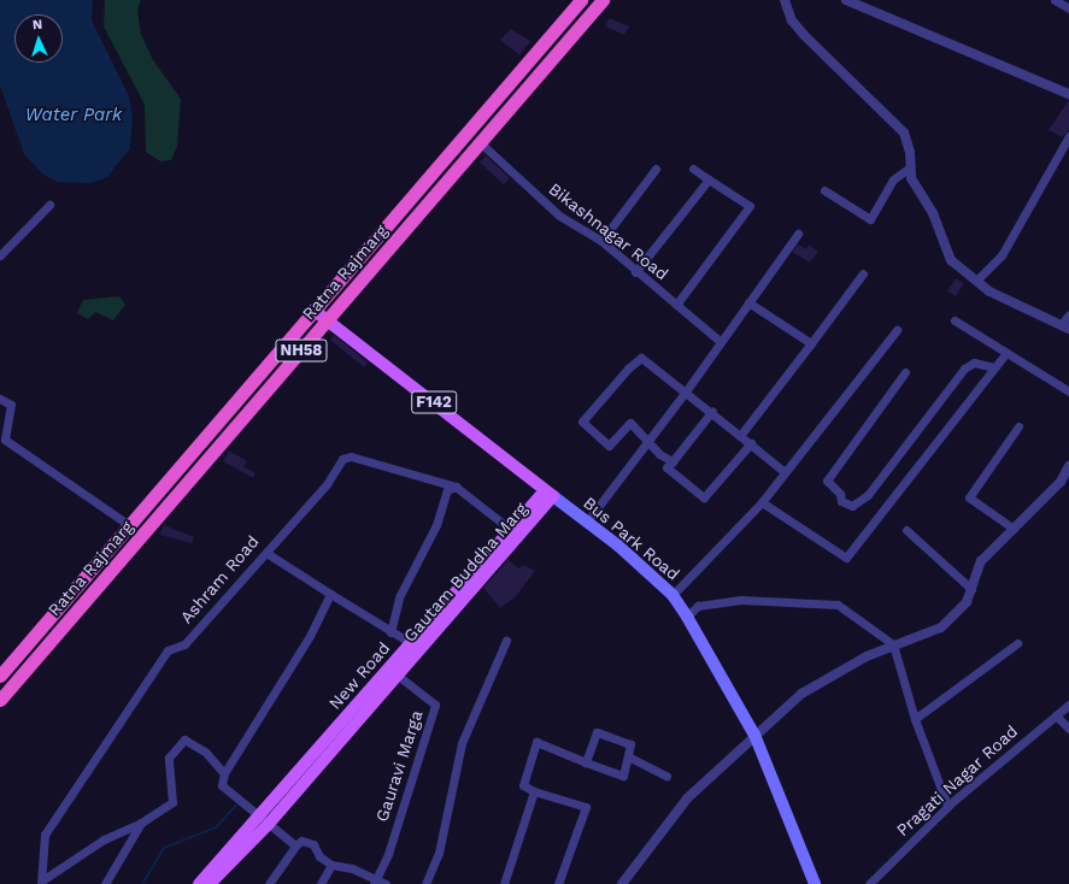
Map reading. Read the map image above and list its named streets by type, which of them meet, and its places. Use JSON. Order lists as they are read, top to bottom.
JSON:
{
  "streets": {
    "highway": ["Ratna Rajmarg", "NH58"],
    "main road": [
      "F142",
      "Bus Park Road",
      "Gautam Buddha Marg",
      "New Road"
    ],
    "street": [
      "Bikashnagar Road",
      "Ashram Road",
      "Gauravi Marga",
      "Pragati Nagar Road"
    ]
  },
  "crossings": [
    ["Bikashnagar Road", "Ratna Rajmarg"],
    ["Ratna Rajmarg", "Bus Park Road"],
    ["Bus Park Road", "Gautam Buddha Marg"],
    ["Bus Park Road", "New Road"],
    ["Gautam Buddha Marg", "New Road"],
    ["Gautam Buddha Marg", "Gauravi Marga"],
    ["Ashram Road", "New Road"]
  ],
  "water": ["Water Park"],
  "north": "top"
}
